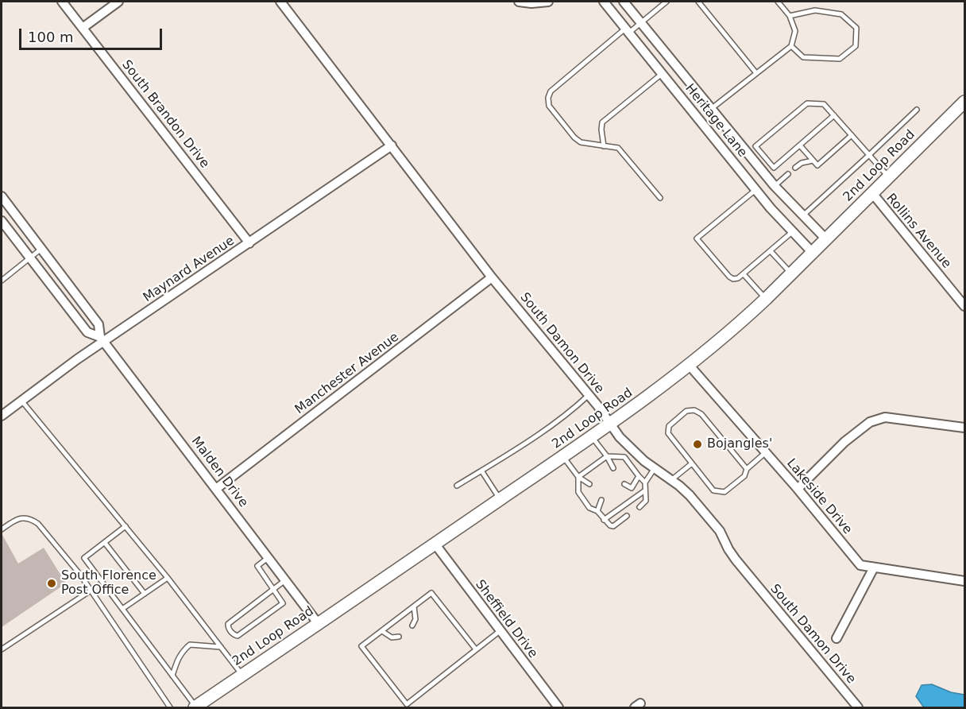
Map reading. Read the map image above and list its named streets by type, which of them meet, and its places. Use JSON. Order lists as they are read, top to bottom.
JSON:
{
  "streets": {
    "main road": ["2nd Loop Road"],
    "street": [
      "South Brandon Drive",
      "Heritage Lane",
      "Rollins Avenue",
      "Maynard Avenue",
      "South Damon Drive",
      "Manchester Avenue",
      "Malden Drive",
      "Lakeside Drive",
      "Sheffield Drive"
    ]
  },
  "crossings": [
    ["South Brandon Drive", "Maynard Avenue"],
    ["Heritage Lane", "2nd Loop Road"],
    ["2nd Loop Road", "Rollins Avenue"],
    ["2nd Loop Road", "South Damon Drive"],
    ["2nd Loop Road", "Malden Drive"],
    ["2nd Loop Road", "Lakeside Drive"],
    ["2nd Loop Road", "Sheffield Drive"],
    ["Maynard Avenue", "South Damon Drive"],
    ["Maynard Avenue", "Malden Drive"],
    ["South Damon Drive", "Manchester Avenue"],
    ["Manchester Avenue", "Malden Drive"]
  ],
  "places": ["Bojangles'", "South Florence Post Office"],
  "scale_bar": "100 m"
}
